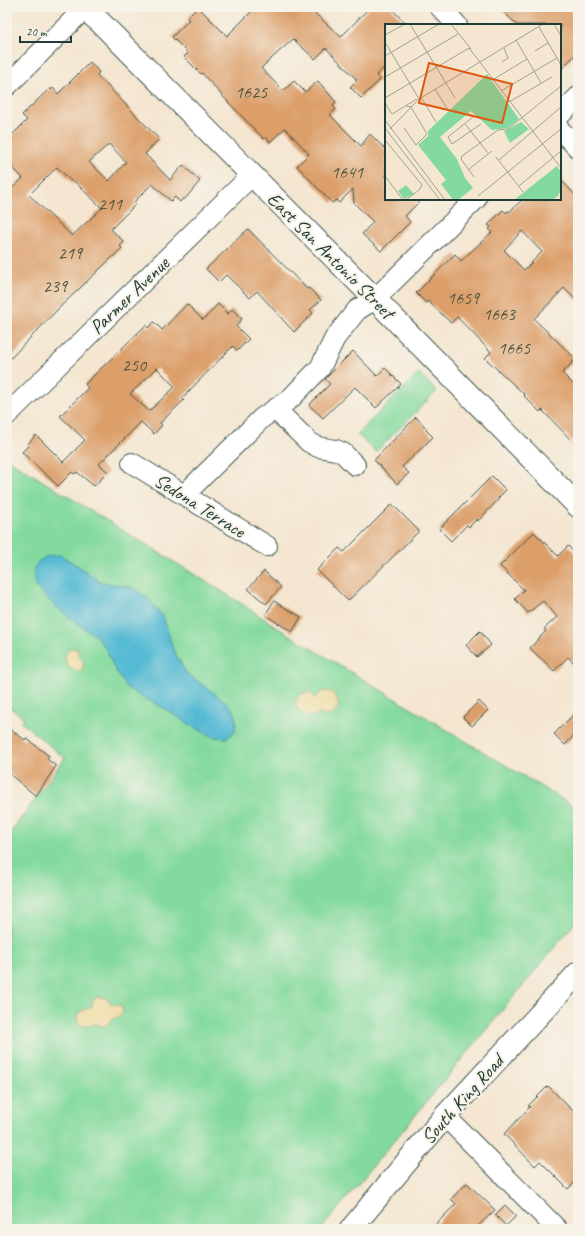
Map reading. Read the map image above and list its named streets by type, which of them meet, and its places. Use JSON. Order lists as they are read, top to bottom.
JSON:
{
  "streets": {
    "street": [
      "East San Antonio Street",
      "Parmer Avenue",
      "Sedona Terrace",
      "South King Road"
    ]
  },
  "crossings": [
    ["East San Antonio Street", "Parmer Avenue"]
  ],
  "house_numbers": [
    "1625",
    "1641",
    "211",
    "219",
    "239",
    "1659",
    "1663",
    "1665",
    "250"
  ],
  "scale_bar": "20 m"
}
